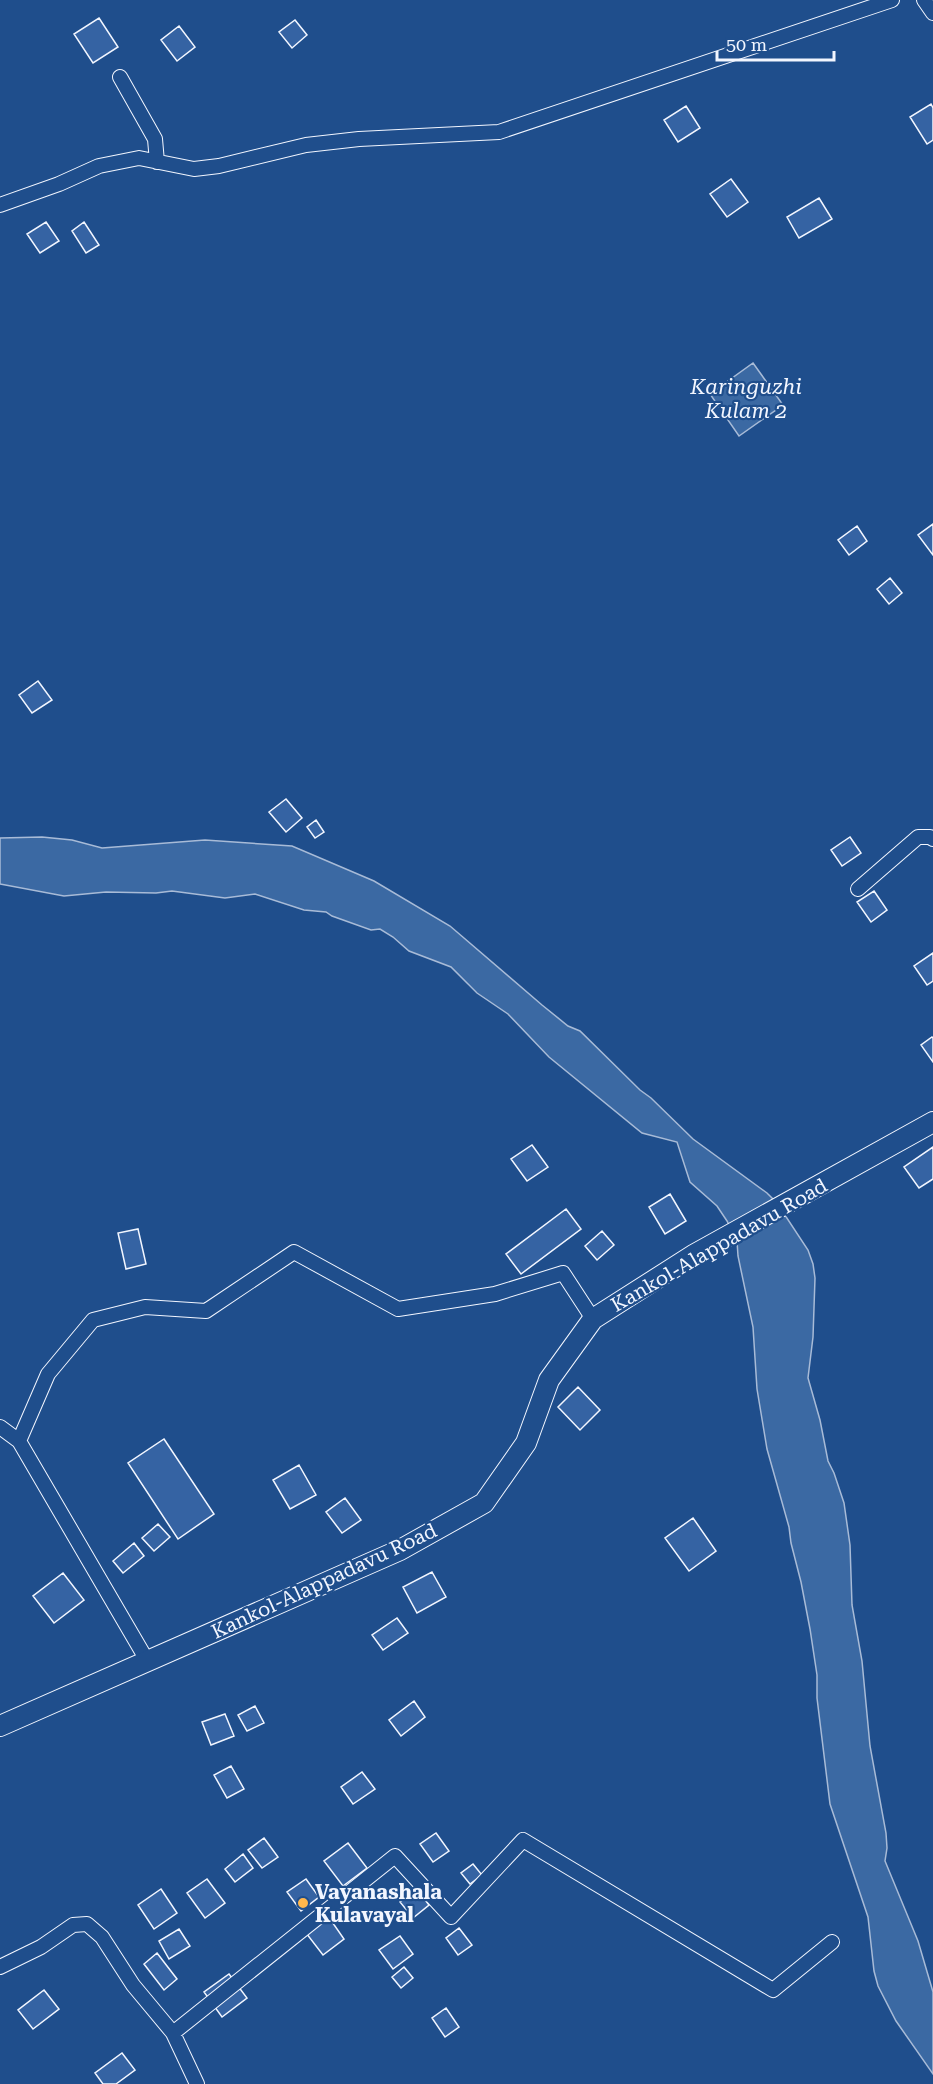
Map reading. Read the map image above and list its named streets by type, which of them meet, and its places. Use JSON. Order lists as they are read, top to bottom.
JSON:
{
  "streets": {
    "main road": ["Kankol-Alappadavu Road"]
  },
  "water": ["Karinguzhi Kulam 2"],
  "places": ["Vayanashala Kulavayal"],
  "scale_bar": "50 m"
}
